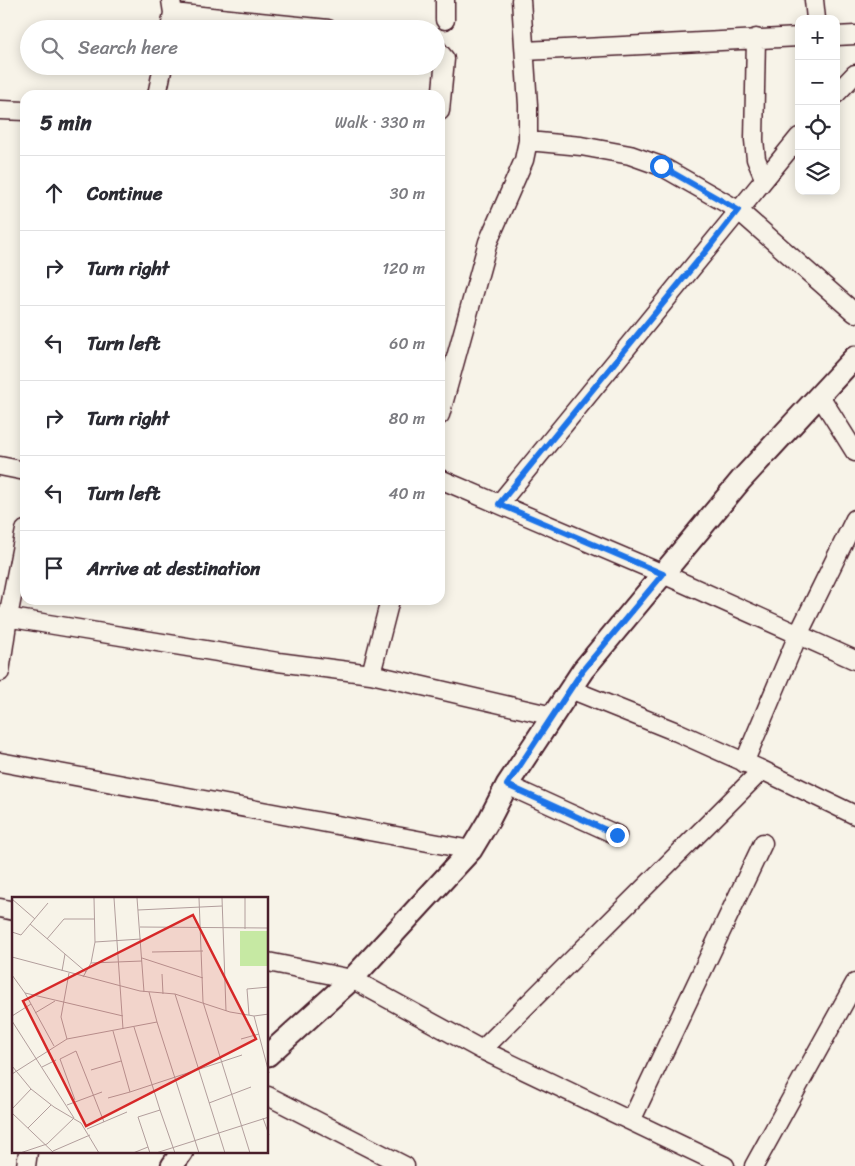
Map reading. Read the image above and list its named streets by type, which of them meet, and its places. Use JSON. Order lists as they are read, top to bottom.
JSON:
{
  "page": {
    "map_buttons": ["+", "−"],
    "search": "Search here",
    "heading": ["5 min", "Walk · 330 m"],
    "list": [
      ["Continue", "30 m"],
      ["Turn right", "120 m"],
      ["Turn left", "60 m"],
      ["Turn right", "80 m"],
      ["Turn left", "40 m"],
      "Arrive at destination"
    ]
  }
}
